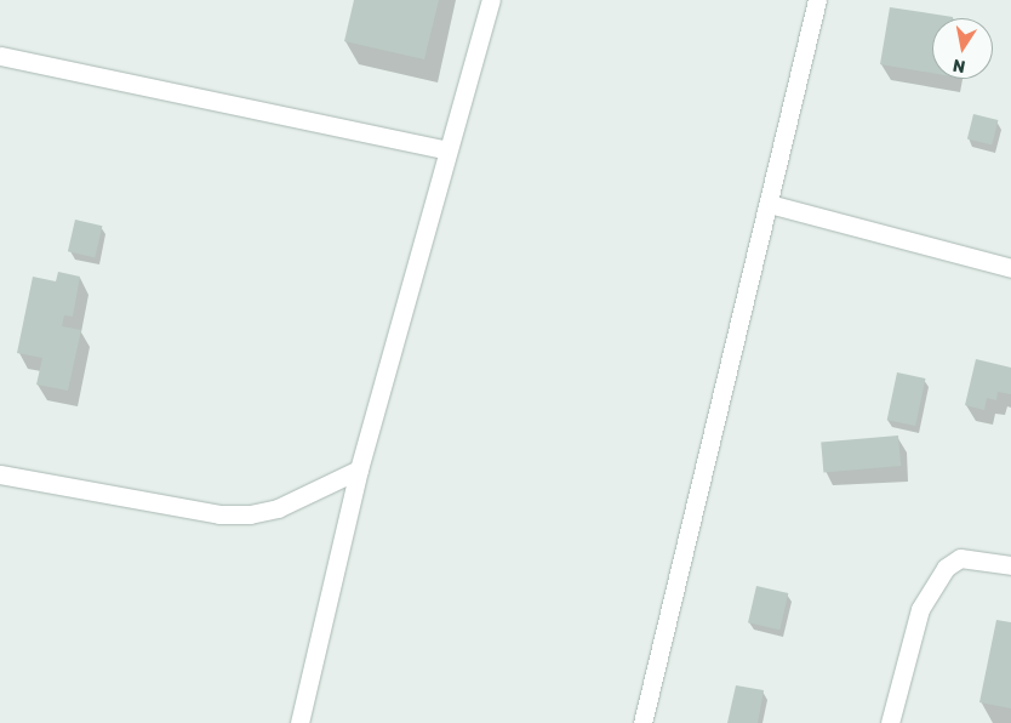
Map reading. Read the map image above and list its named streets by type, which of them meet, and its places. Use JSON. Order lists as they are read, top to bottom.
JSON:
{
  "north": "bottom"
}
